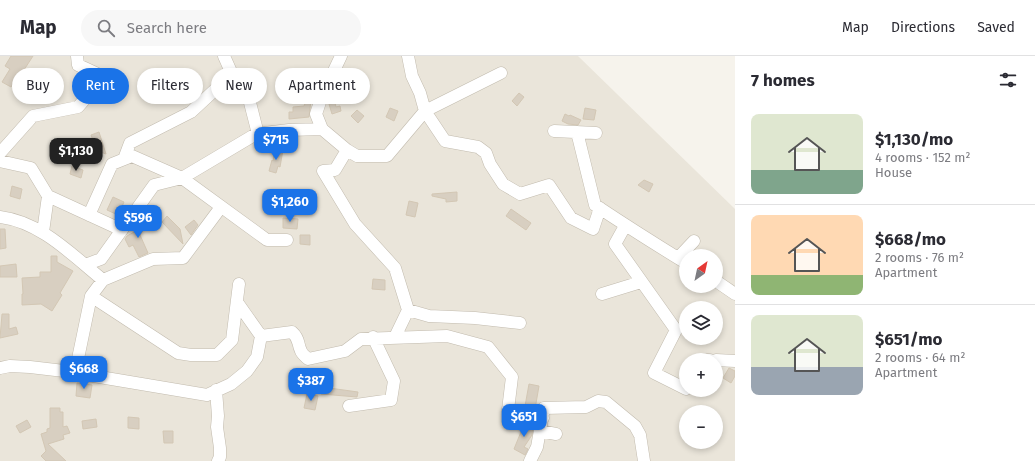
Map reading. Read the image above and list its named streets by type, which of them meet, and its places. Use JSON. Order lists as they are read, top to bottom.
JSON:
{
  "north": "top right",
  "page": {
    "header": "Map",
    "search": "Search here",
    "nav": ["Map", "Directions", "Saved"],
    "heading": "7 homes",
    "chip": [
      "Buy",
      "Rent",
      "Filters",
      "New",
      "Apartment"
    ],
    "list": [
      {
        "name": "$1,130/mo",
        "note": "4 rooms · 152 m² · House"
      },
      {
        "name": "$668/mo",
        "note": "2 rooms · 76 m² · Apartment"
      },
      {
        "name": "$651/mo",
        "note": "2 rooms · 64 m² · Apartment"
      }
    ],
    "price": [
      "$715",
      "$1,130",
      "$1,260",
      "$596",
      "$668",
      "$387",
      "$651"
    ],
    "map_buttons": ["+", "−"]
  }
}
